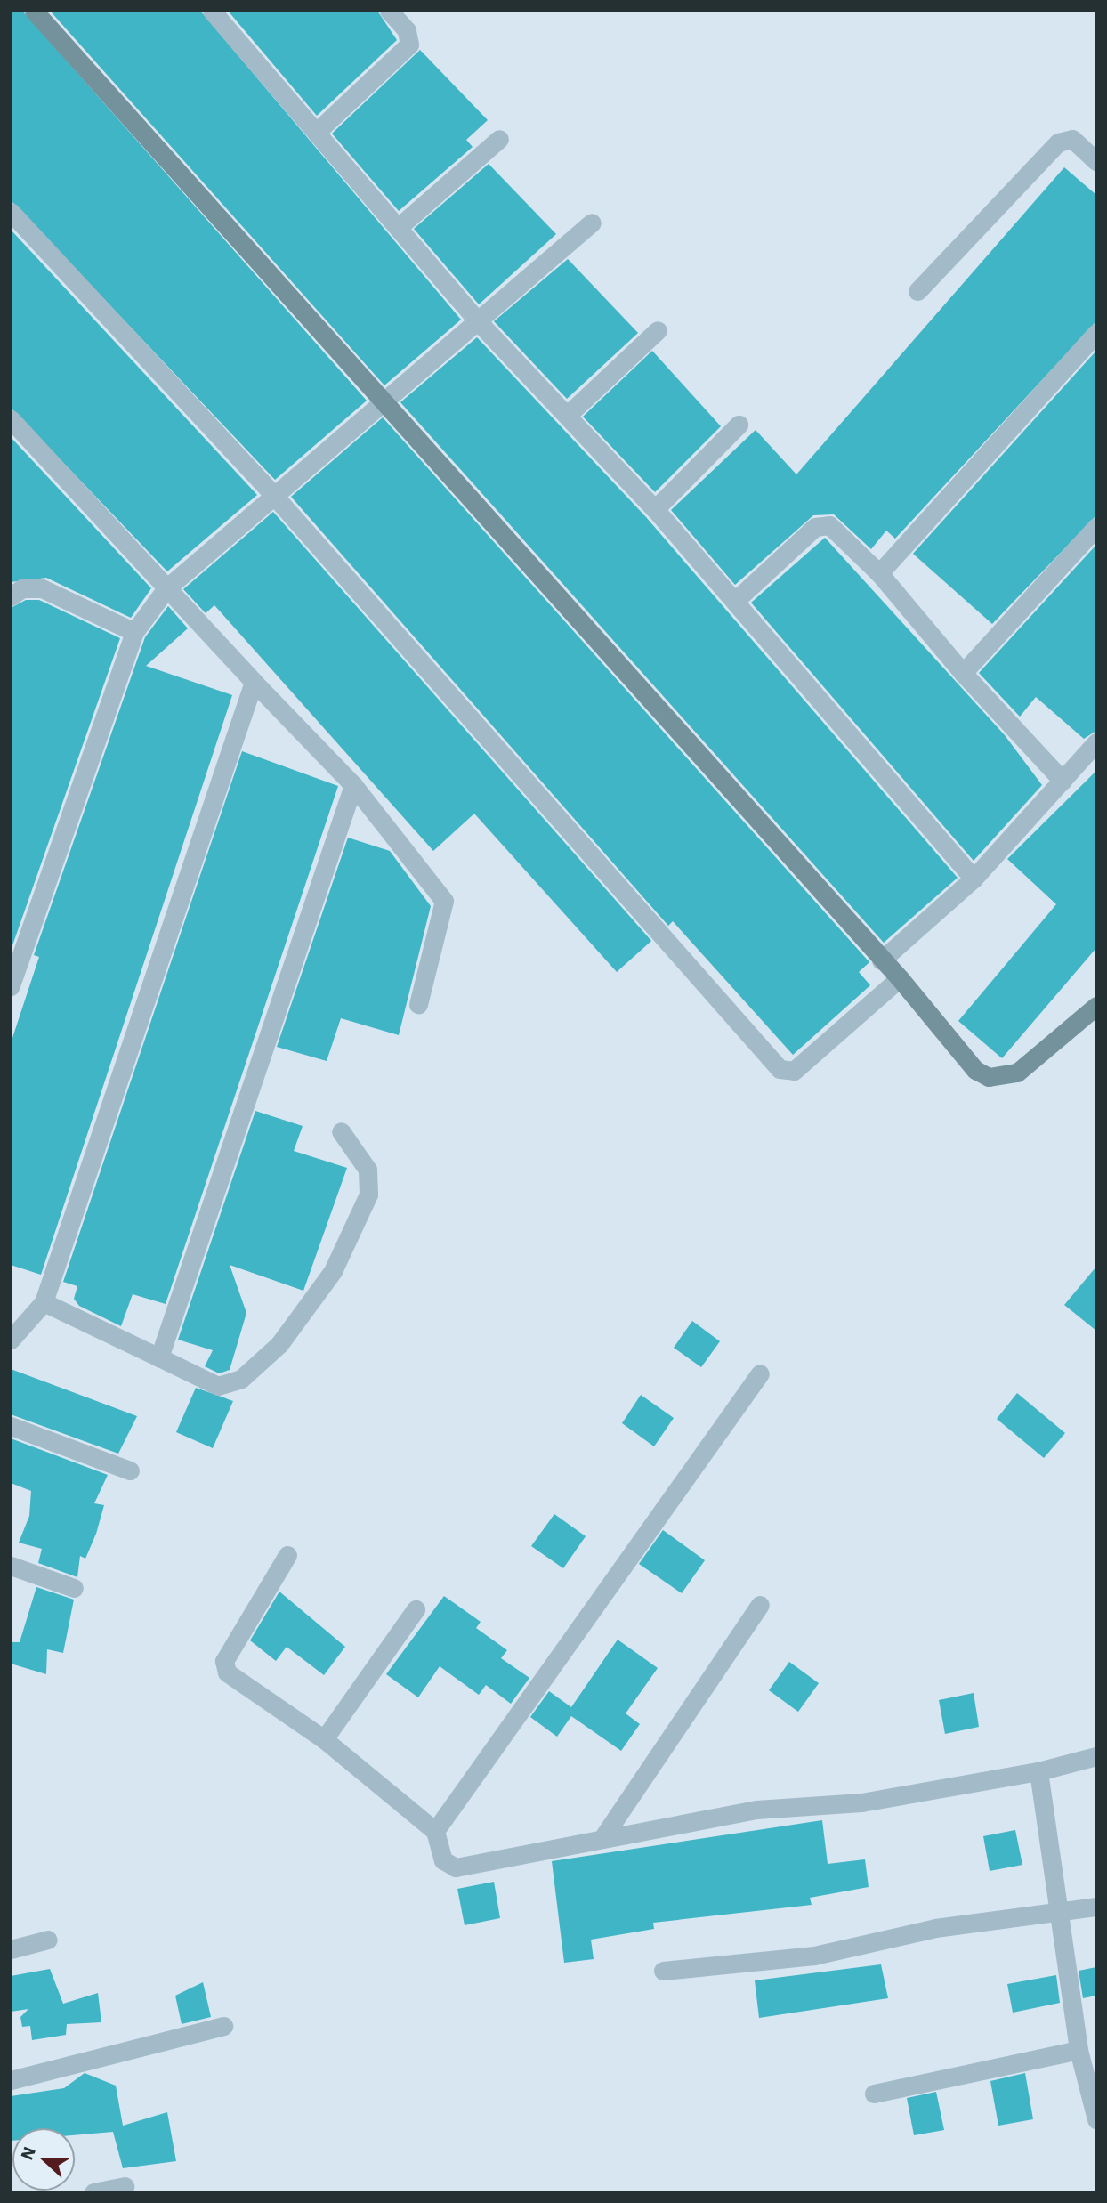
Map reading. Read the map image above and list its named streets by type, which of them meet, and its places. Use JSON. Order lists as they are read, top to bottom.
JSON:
{
  "north": "left"
}
